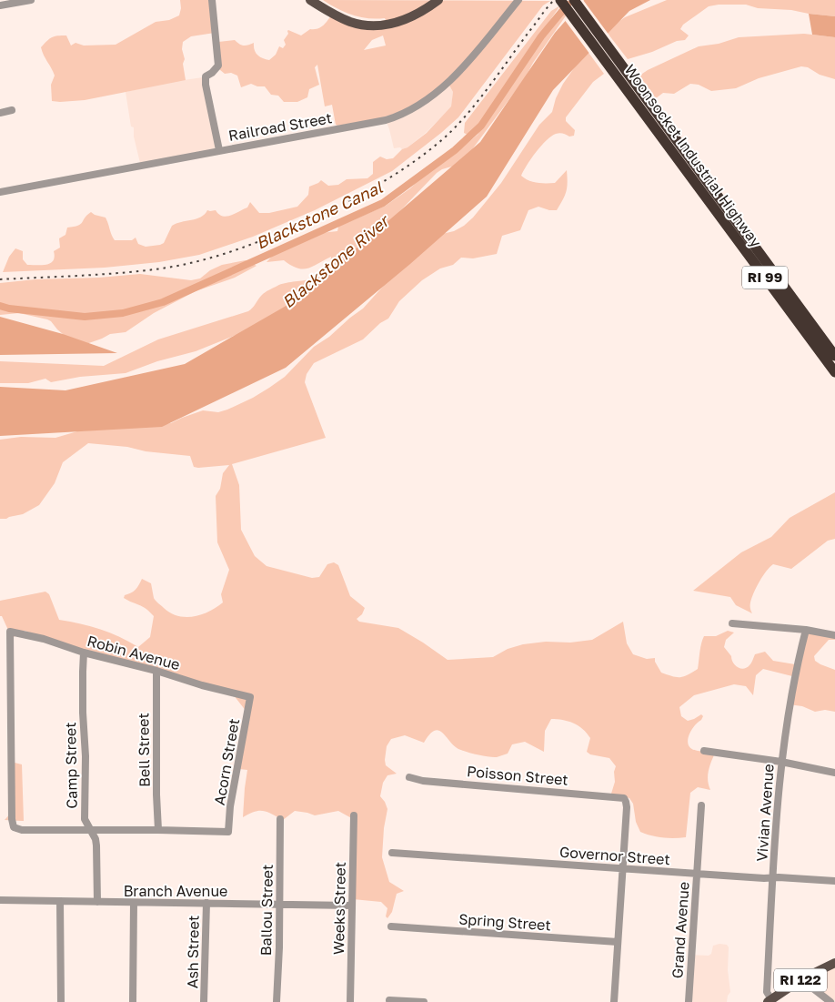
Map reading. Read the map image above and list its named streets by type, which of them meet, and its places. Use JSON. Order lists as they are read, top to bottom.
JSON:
{
  "streets": {
    "highway": ["Woonsocket Industrial Highway", "RI 99"],
    "main road": ["RI 122"],
    "street": [
      "Railroad Street",
      "Robin Avenue",
      "Bell Street",
      "Acorn Street",
      "Camp Street",
      "Poisson Street",
      "Vivian Avenue",
      "Governor Street",
      "Branch Avenue",
      "Weeks Street",
      "Ballou Street",
      "Spring Street",
      "Grand Avenue",
      "Ash Street"
    ]
  },
  "crossings": [
    ["Robin Avenue", "Bell Street"],
    ["Robin Avenue", "Acorn Street"],
    ["Robin Avenue", "Camp Street"],
    ["Bell Street", "Acorn Street"],
    ["Camp Street", "Branch Avenue"],
    ["Poisson Street", "Governor Street"],
    ["Vivian Avenue", "Governor Street"],
    ["Vivian Avenue", "RI 122"],
    ["Governor Street", "Grand Avenue"],
    ["Branch Avenue", "Weeks Street"],
    ["Branch Avenue", "Ballou Street"],
    ["Branch Avenue", "Ash Street"]
  ],
  "water": ["Blackstone Canal", "Blackstone River"]
}
